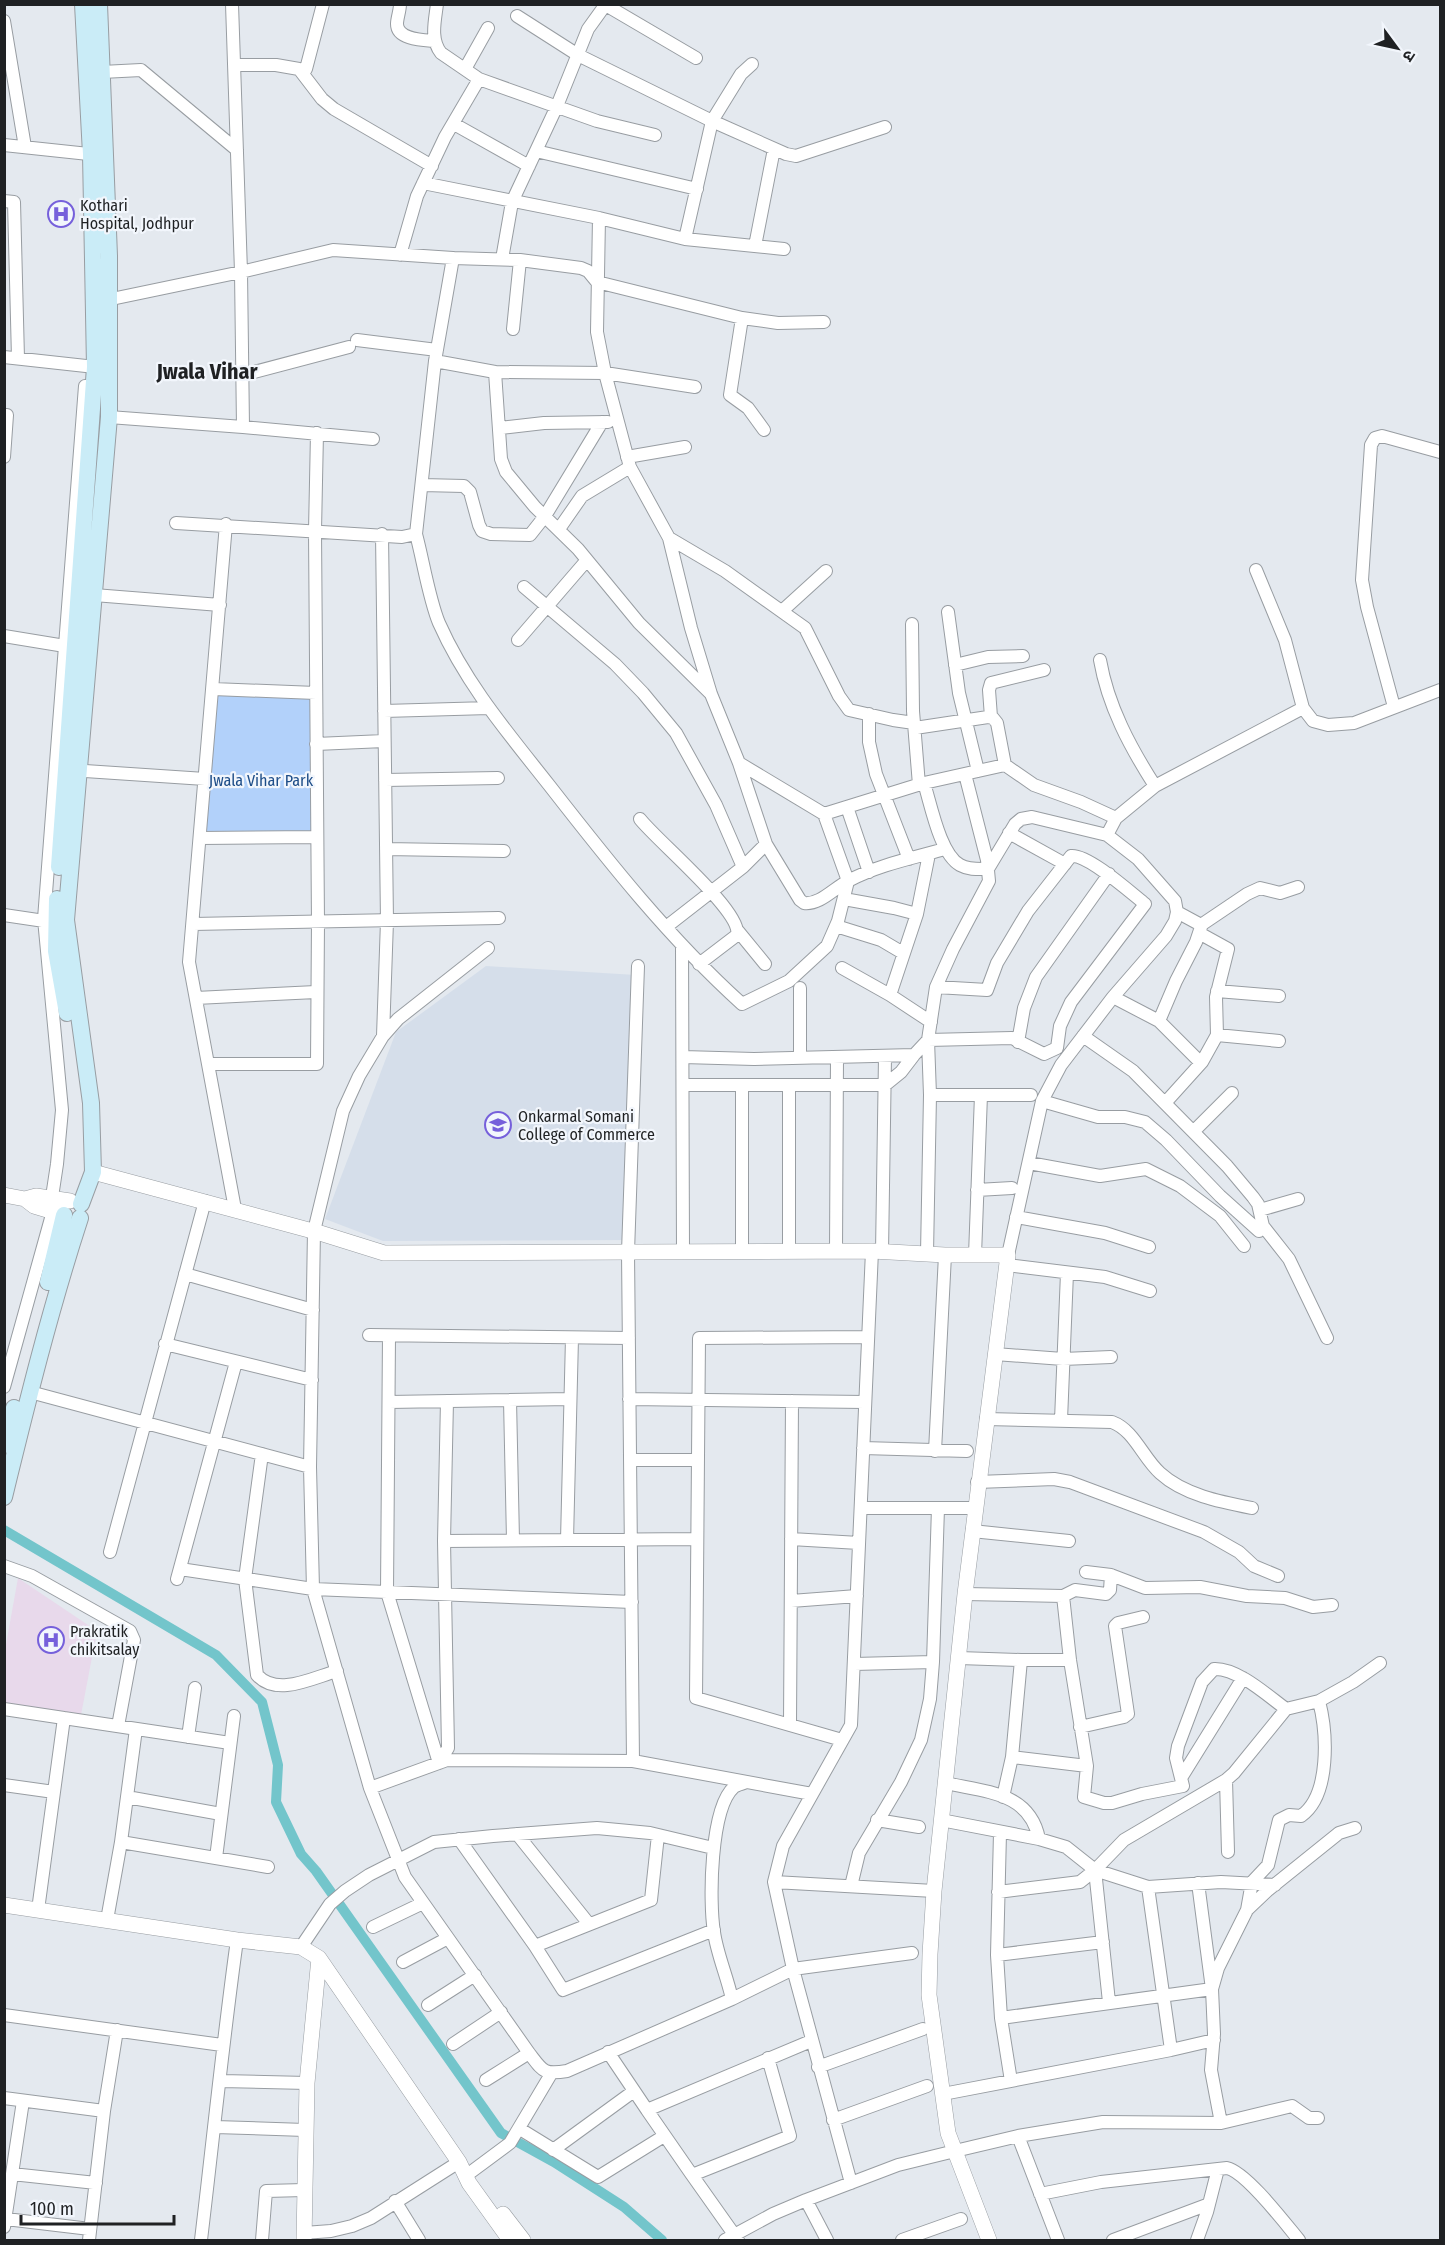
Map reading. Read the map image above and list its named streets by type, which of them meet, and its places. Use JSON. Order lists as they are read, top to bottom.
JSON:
{
  "districts": ["Jwala Vihar"],
  "parks": ["Jwala Vihar Park"],
  "places": {
    "hospital": ["Kothari Hospital, Jodhpur", "Prakratik chikitsalay"],
    "school or university": ["Onkarmal Somani College of Commerce"]
  },
  "scale_bar": "100 m",
  "north": "bottom right"
}
